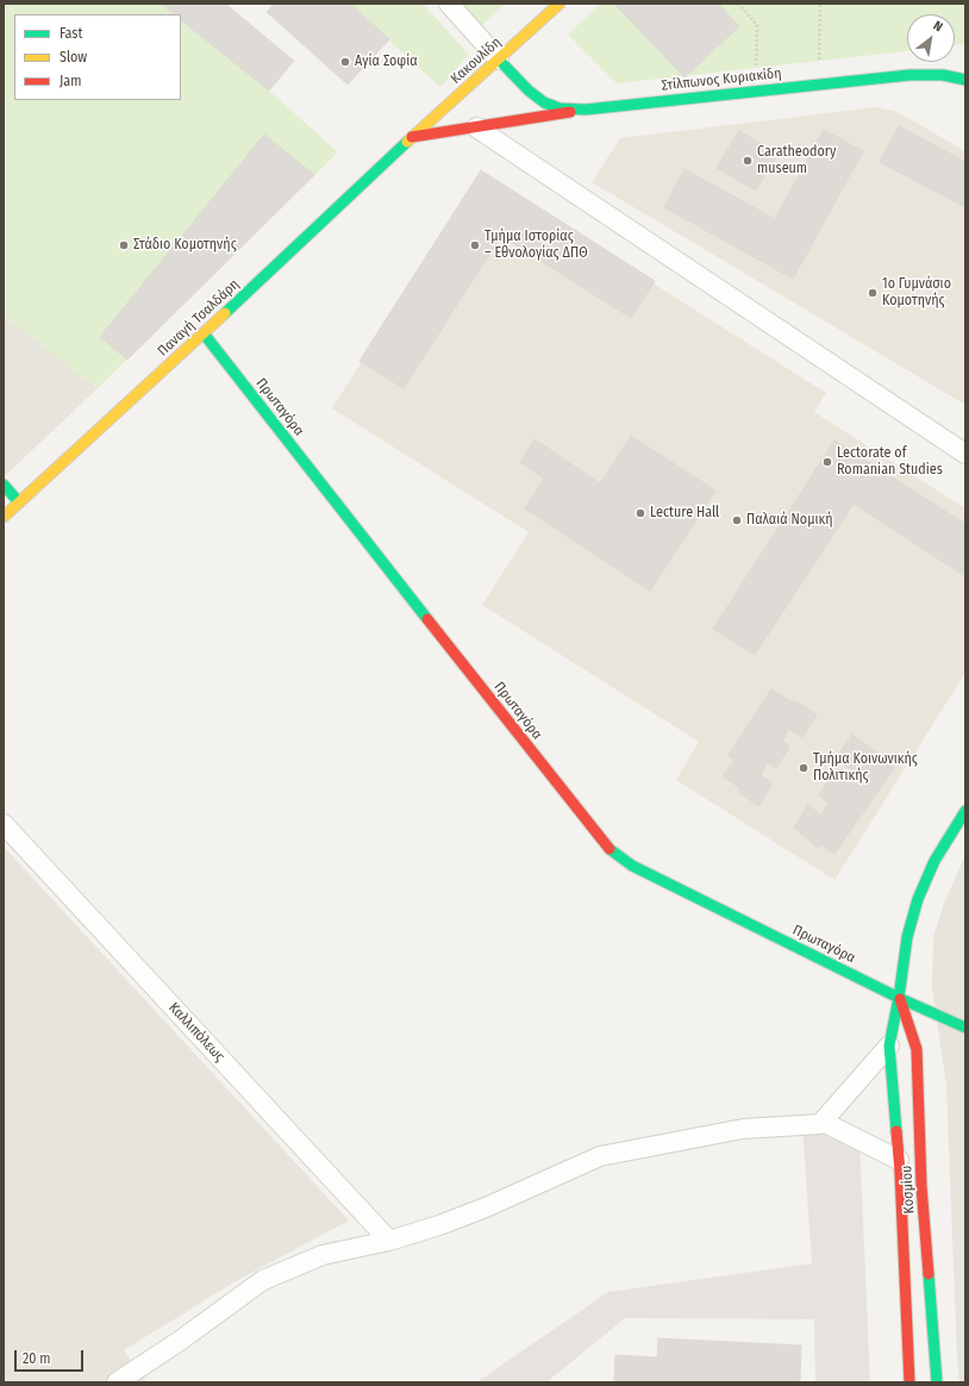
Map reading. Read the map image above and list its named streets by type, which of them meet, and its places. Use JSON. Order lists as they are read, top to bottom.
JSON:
{
  "streets": {
    "street": [
      "Κακουλίδη",
      "Στίλπωνος Κυριακίδη",
      "Παναγή Τσαλδάρη",
      "Πρωταγόρα",
      "Καλλιπόλεως",
      "Κοσμίου"
    ]
  },
  "crossings": [
    ["Κακουλίδη", "Στίλπωνος Κυριακίδη"],
    ["Κακουλίδη", "Παναγή Τσαλδάρη"],
    ["Παναγή Τσαλδάρη", "Πρωταγόρα"],
    ["Πρωταγόρα", "Κοσμίου"]
  ],
  "places": [
    "Αγία Σοφία",
    "Caratheodory museum",
    "Στάδιο Κομοτηνής",
    "Τμήμα Ιστορίας – Εθνολογίας ΔΠΘ",
    "1ο Γυμνάσιο Κομοτηνής",
    "Lectorate of Romanian Studies",
    "Lecture Hall",
    "Παλαιά Νομική",
    "Τμήμα Κοινωνικής Πολιτικής"
  ],
  "legend": ["Fast", "Slow", "Jam"],
  "scale_bar": "20 m",
  "north": "top right"
}
